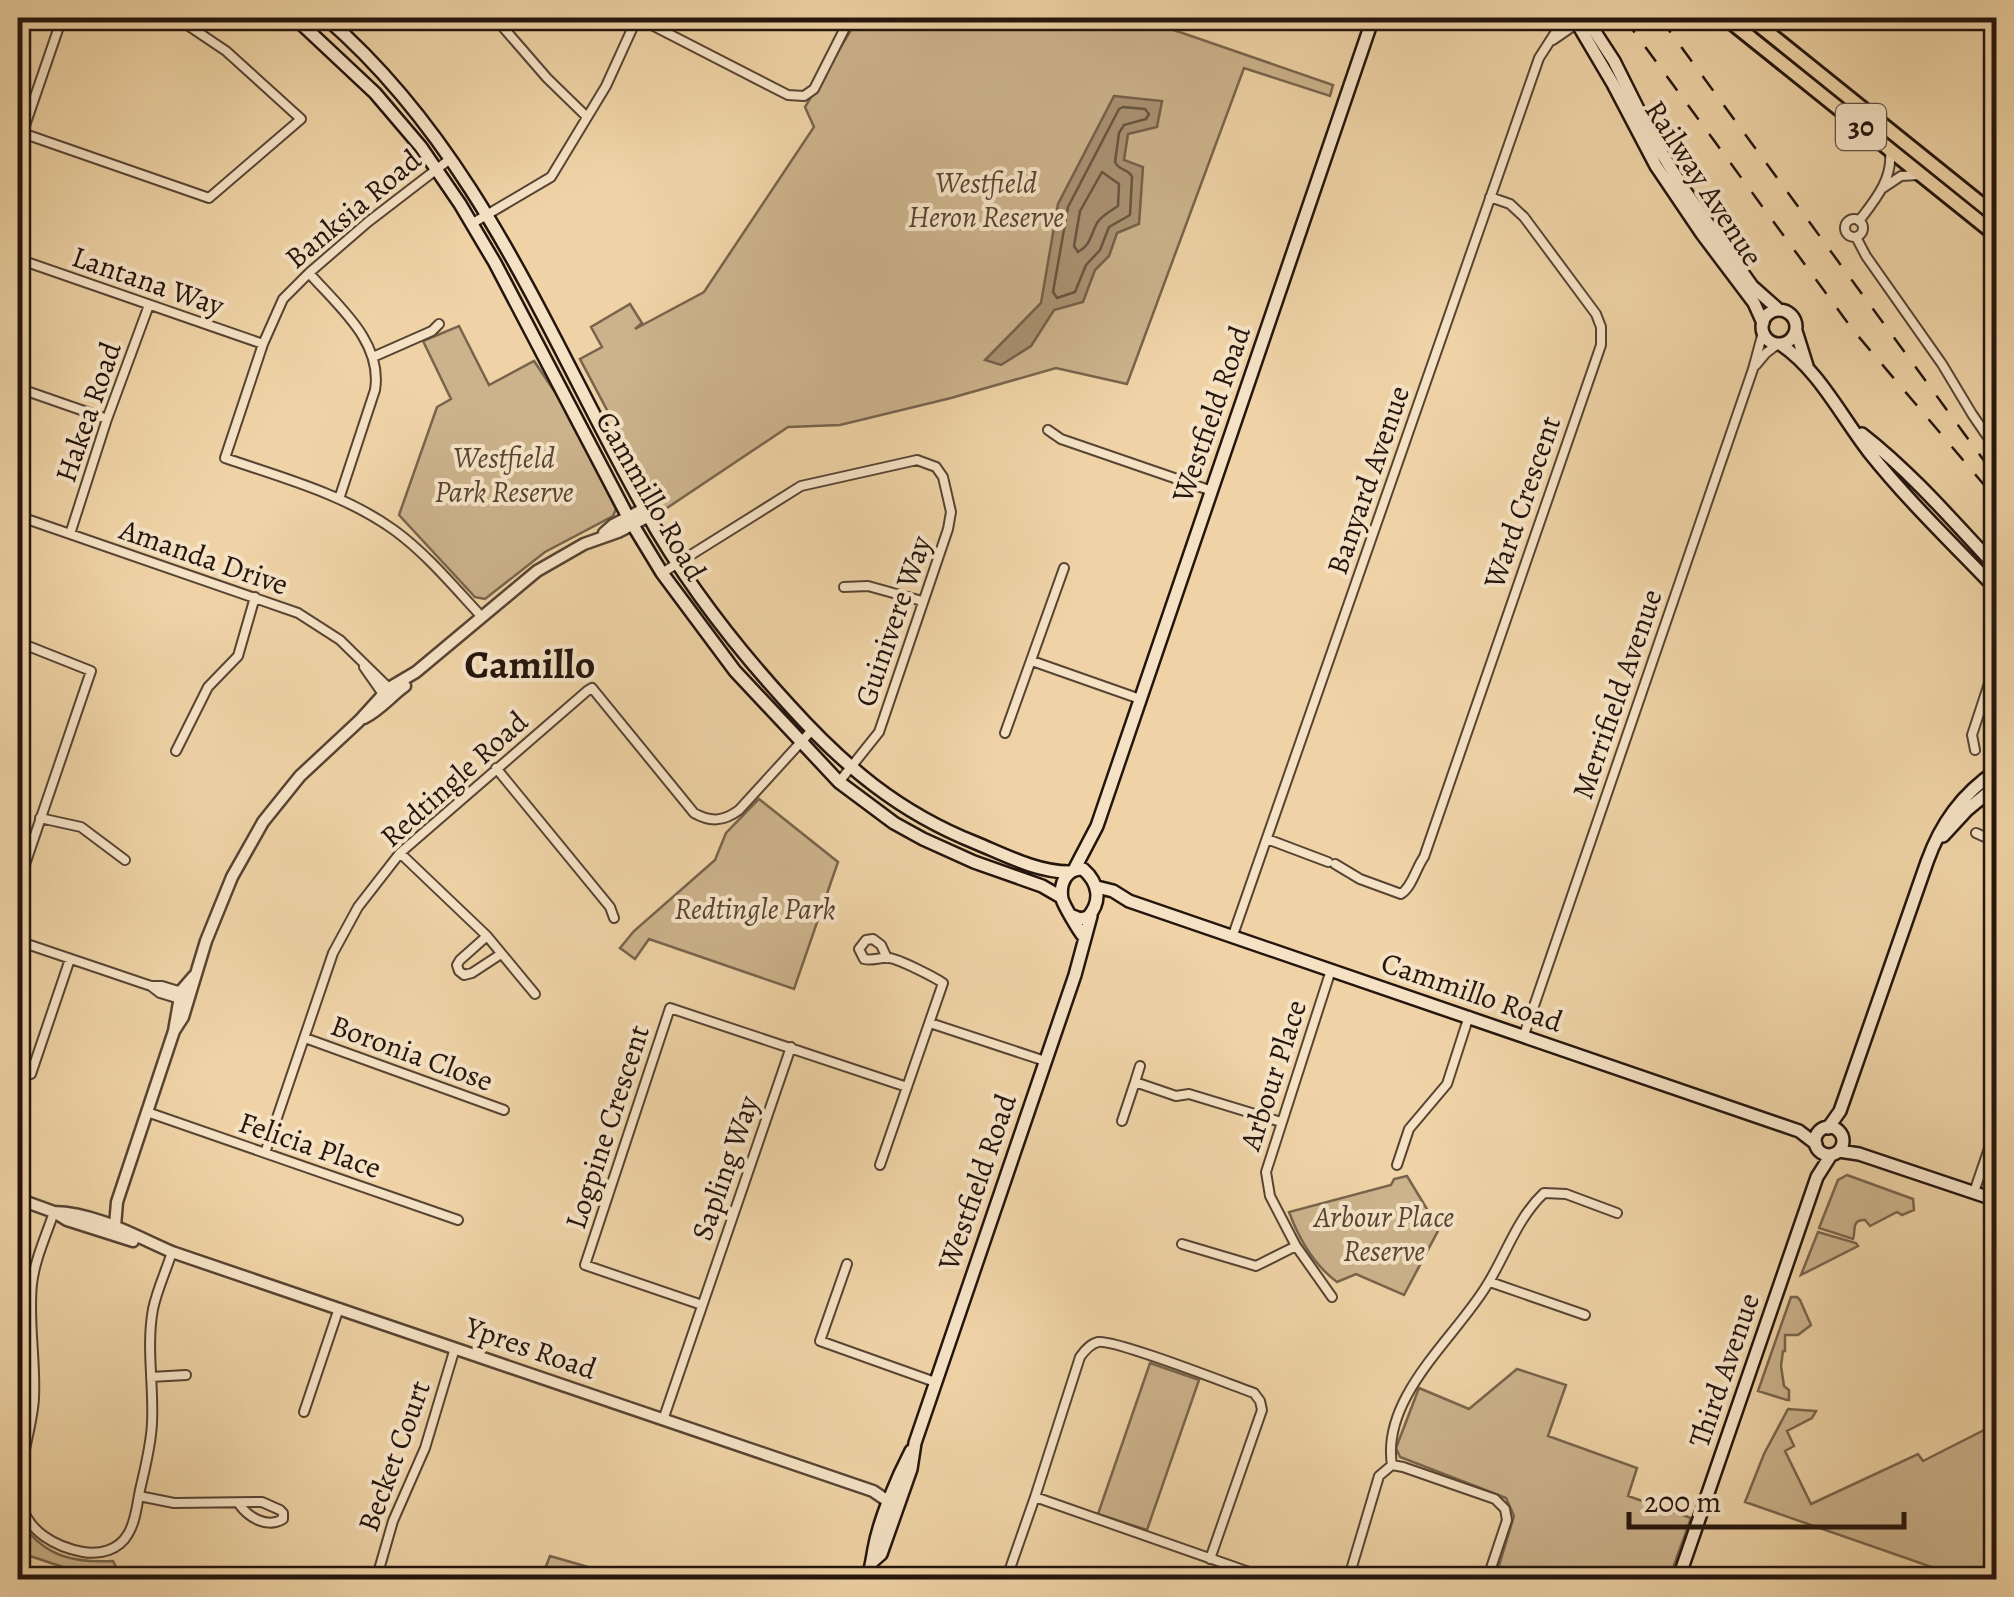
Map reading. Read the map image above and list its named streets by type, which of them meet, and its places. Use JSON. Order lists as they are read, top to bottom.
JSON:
{
  "streets": {
    "highway": ["30"],
    "main road": [
      "Railway Avenue",
      "Westfield Road",
      "Cammillo Road",
      "Third Avenue"
    ],
    "street": [
      "Banksia Road",
      "Lantana Way",
      "Hakea Road",
      "Banyard Avenue",
      "Ward Crescent",
      "Amanda Drive",
      "Guinivere Way",
      "Merrifield Avenue",
      "Redtingle Road",
      "Boronia Close",
      "Arbour Place",
      "Logpine Crescent",
      "Felicia Place",
      "Sapling Way",
      "Ypres Road",
      "Becket Court"
    ]
  },
  "crossings": [
    ["Railway Avenue", "Banyard Avenue"],
    ["Railway Avenue", "Merrifield Avenue"],
    ["Banksia Road", "Lantana Way"],
    ["Banksia Road", "Cammillo Road"],
    ["Lantana Way", "Hakea Road"],
    ["Hakea Road", "Amanda Drive"],
    ["Westfield Road", "Cammillo Road"],
    ["Westfield Road", "Ypres Road"],
    ["Banyard Avenue", "Cammillo Road"],
    ["Banyard Avenue", "Ward Crescent"],
    ["Cammillo Road", "Guinivere Way"],
    ["Cammillo Road", "Merrifield Avenue"],
    ["Cammillo Road", "Redtingle Road"],
    ["Cammillo Road", "Arbour Place"],
    ["Cammillo Road", "Third Avenue"],
    ["Redtingle Road", "Boronia Close"],
    ["Redtingle Road", "Felicia Place"],
    ["Logpine Crescent", "Sapling Way"],
    ["Sapling Way", "Ypres Road"],
    ["Ypres Road", "Becket Court"]
  ],
  "districts": ["Camillo"],
  "parks": [
    "Westfield Heron Reserve",
    "Westfield Park Reserve",
    "Redtingle Park",
    "Arbour Place Reserve"
  ],
  "scale_bar": "200 m"
}
